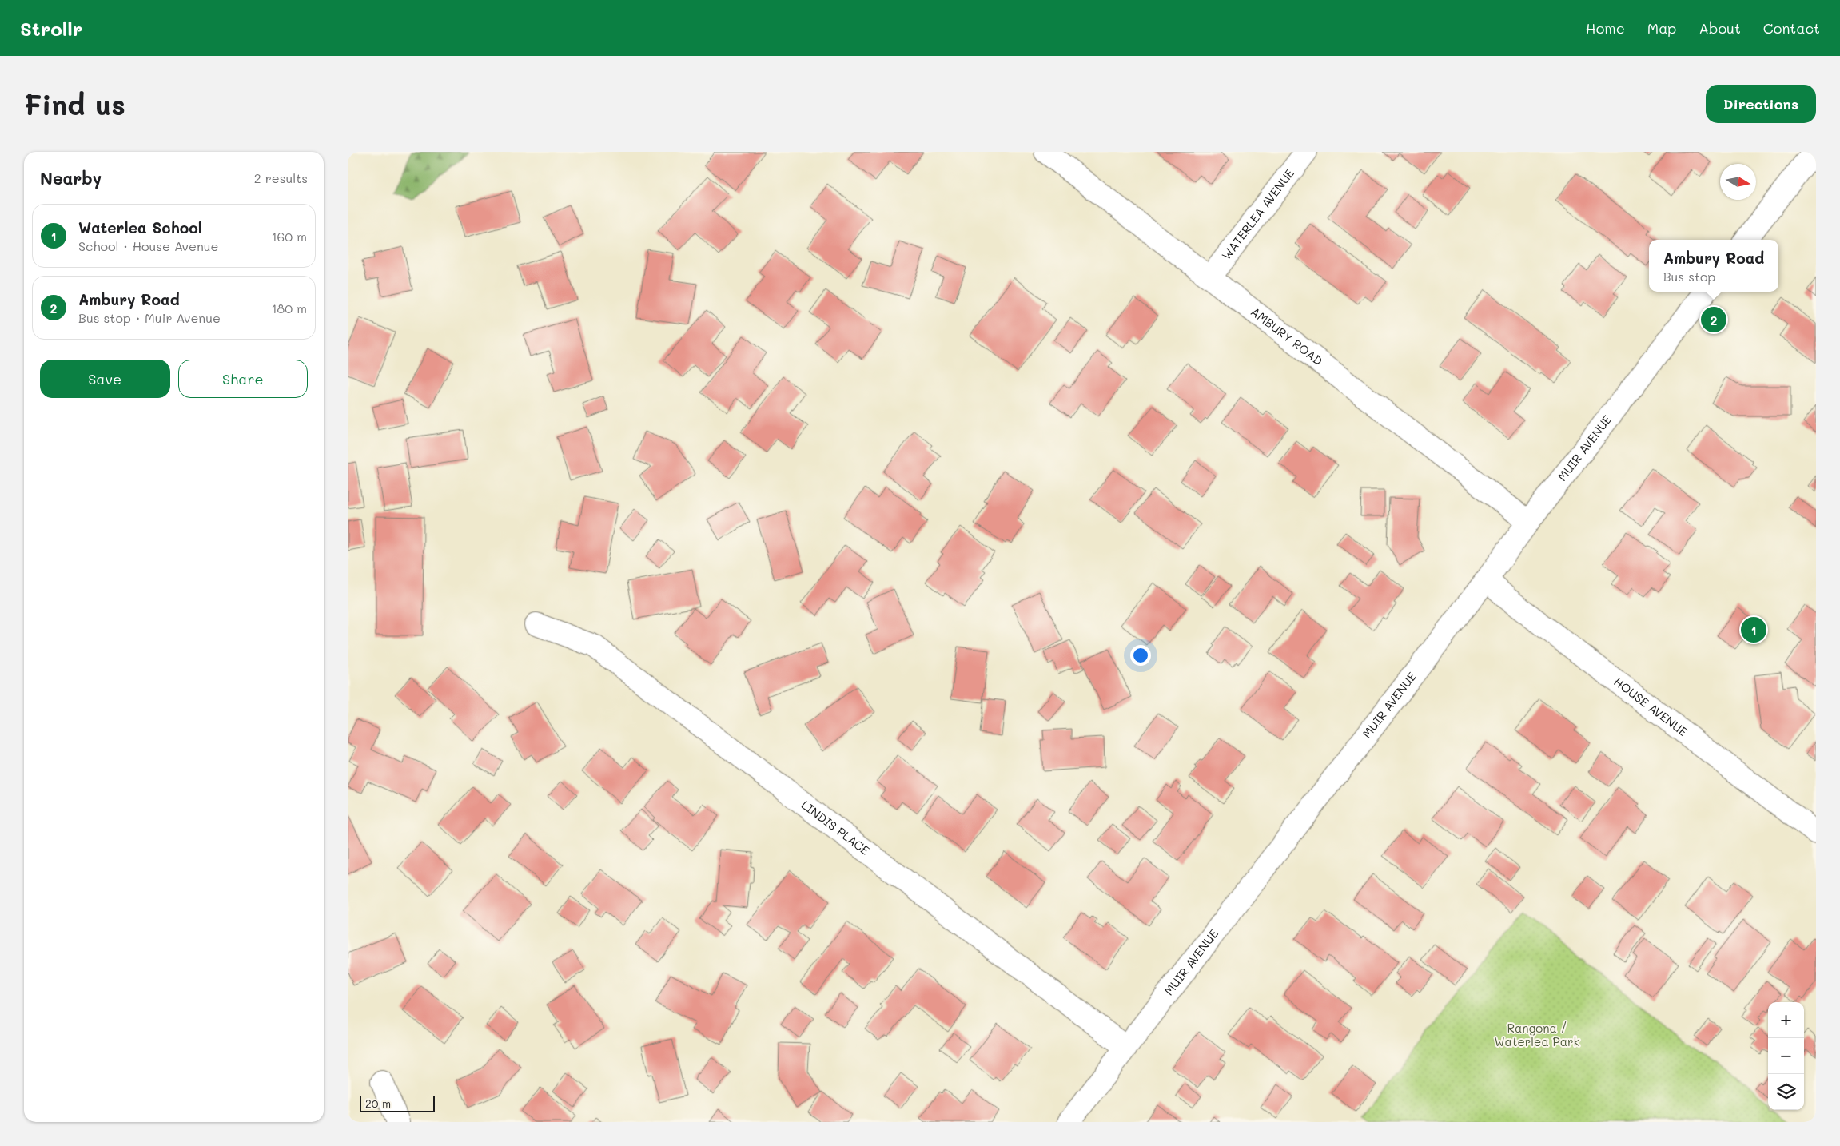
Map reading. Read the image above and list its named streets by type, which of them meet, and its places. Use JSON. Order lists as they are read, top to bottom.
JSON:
{
  "streets": {
    "street": [
      "WATERLEA AVENUE",
      "AMBURY ROAD",
      "MUIR AVENUE",
      "HOUSE AVENUE",
      "LINDIS PLACE"
    ]
  },
  "crossings": [
    ["WATERLEA AVENUE", "AMBURY ROAD"],
    ["AMBURY ROAD", "MUIR AVENUE"],
    ["MUIR AVENUE", "HOUSE AVENUE"],
    ["MUIR AVENUE", "LINDIS PLACE"]
  ],
  "parks": ["Rangona / Waterlea Park"],
  "scale_bar": "20 m",
  "north": "right",
  "page": {
    "header": "Strollr",
    "nav": [
      "Home",
      "Map",
      "About",
      "Contact"
    ],
    "buttons": [
      "Directions",
      ["Save", "Share"]
    ],
    "title": "Find us",
    "heading": ["Nearby", "2 results"],
    "list": [
      {
        "mark": "1",
        "name": "Waterlea School",
        "note": "School · House Avenue",
        "value": "160 m"
      },
      {
        "mark": "2",
        "name": "Ambury Road",
        "note": "Bus stop · Muir Avenue",
        "value": "180 m"
      }
    ],
    "popup": ["Ambury Road", "Bus stop"],
    "pins": ["2", "1"],
    "map_buttons": ["+", "−"],
    "scale": "20 m"
  }
}
